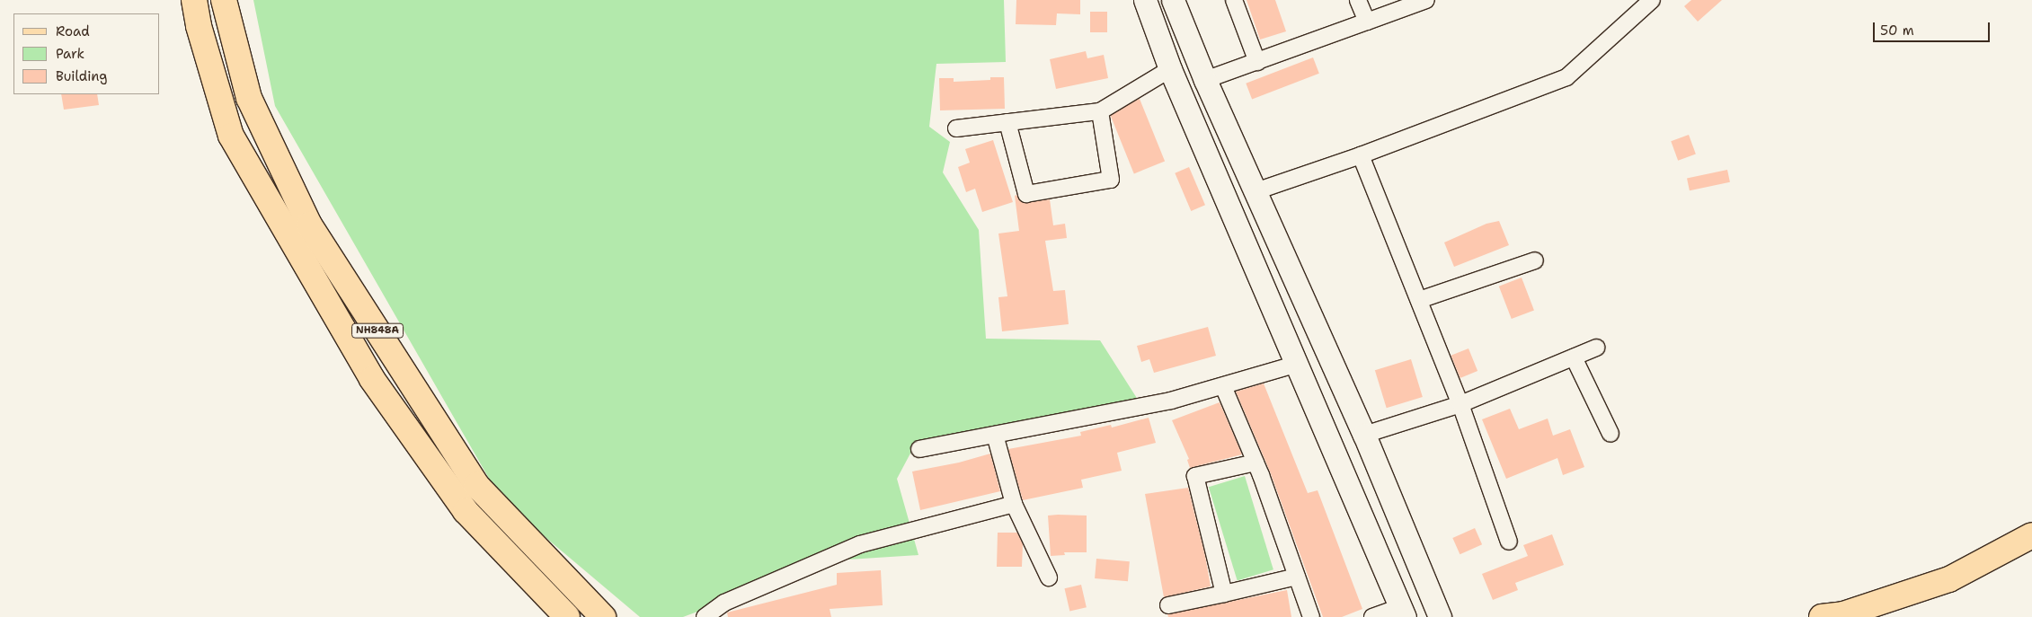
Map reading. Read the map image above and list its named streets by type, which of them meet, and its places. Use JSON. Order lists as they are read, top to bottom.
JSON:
{
  "streets": {
    "main road": ["NH848A"]
  },
  "legend": ["Road", "Park", "Building"],
  "scale_bar": "50 m"
}
